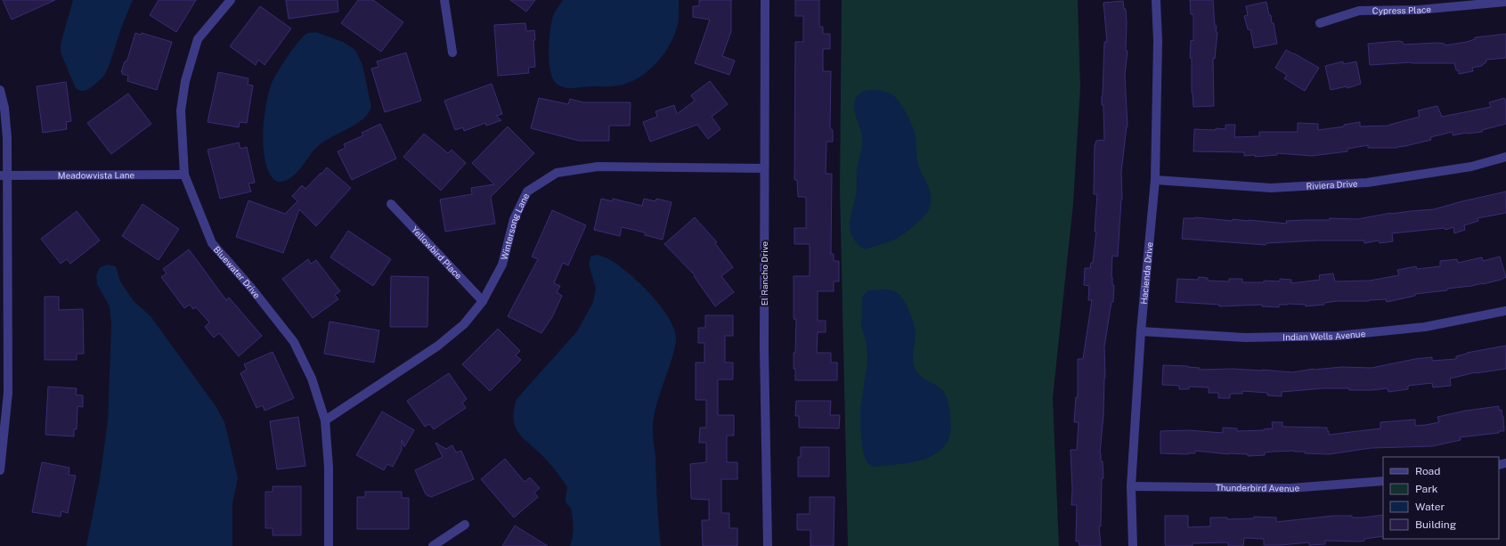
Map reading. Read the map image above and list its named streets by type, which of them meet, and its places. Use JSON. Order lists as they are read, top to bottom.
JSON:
{
  "streets": {
    "street": [
      "Cypress Place",
      "Meadowvista Lane",
      "Riviera Drive",
      "Wintersong Lane",
      "Yellowbird Place",
      "Bluewater Drive",
      "El Rancho Drive",
      "Hacienda Drive",
      "Indian Wells Avenue",
      "Thunderbird Avenue"
    ]
  },
  "crossings": [
    ["Meadowvista Lane", "Bluewater Drive"],
    ["Riviera Drive", "Hacienda Drive"],
    ["Wintersong Lane", "Yellowbird Place"],
    ["Wintersong Lane", "Bluewater Drive"],
    ["Wintersong Lane", "El Rancho Drive"],
    ["Hacienda Drive", "Indian Wells Avenue"],
    ["Hacienda Drive", "Thunderbird Avenue"]
  ],
  "legend": [
    "Road",
    "Park",
    "Water",
    "Building"
  ]
}
